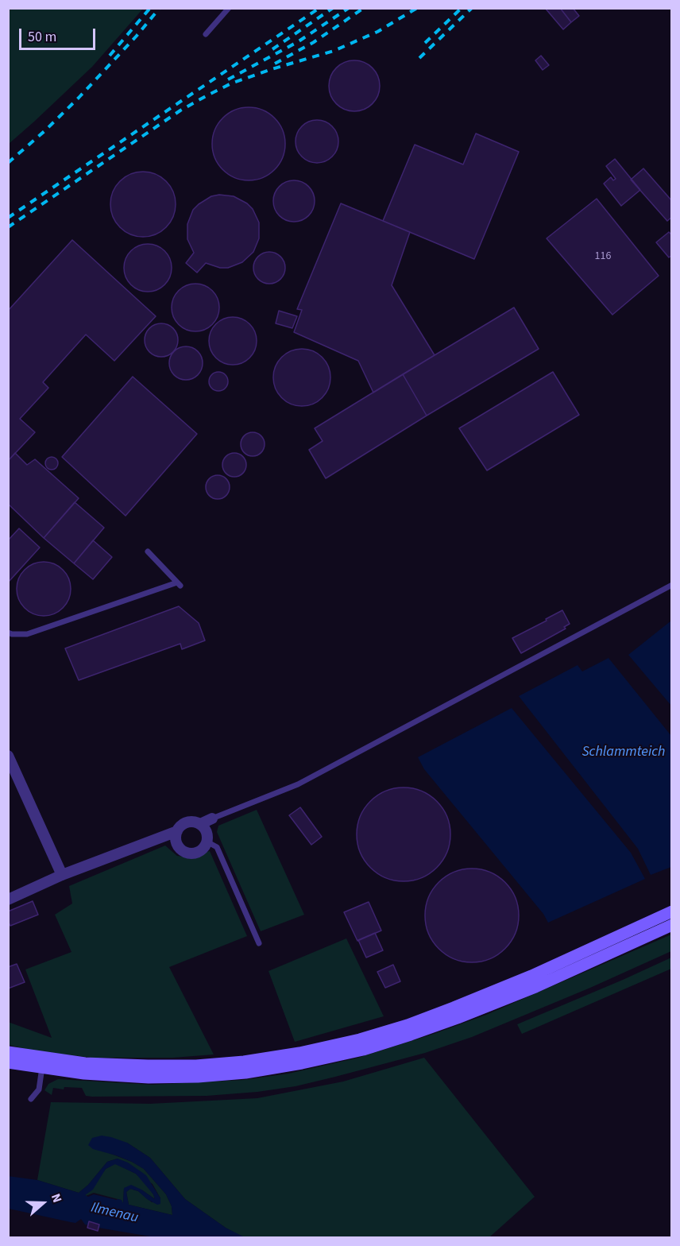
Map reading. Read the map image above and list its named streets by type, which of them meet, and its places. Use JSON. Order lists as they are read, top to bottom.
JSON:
{
  "water": ["Schlammteich", "Ilmenau"],
  "house_numbers": ["116"],
  "scale_bar": "50 m",
  "north": "right"
}
